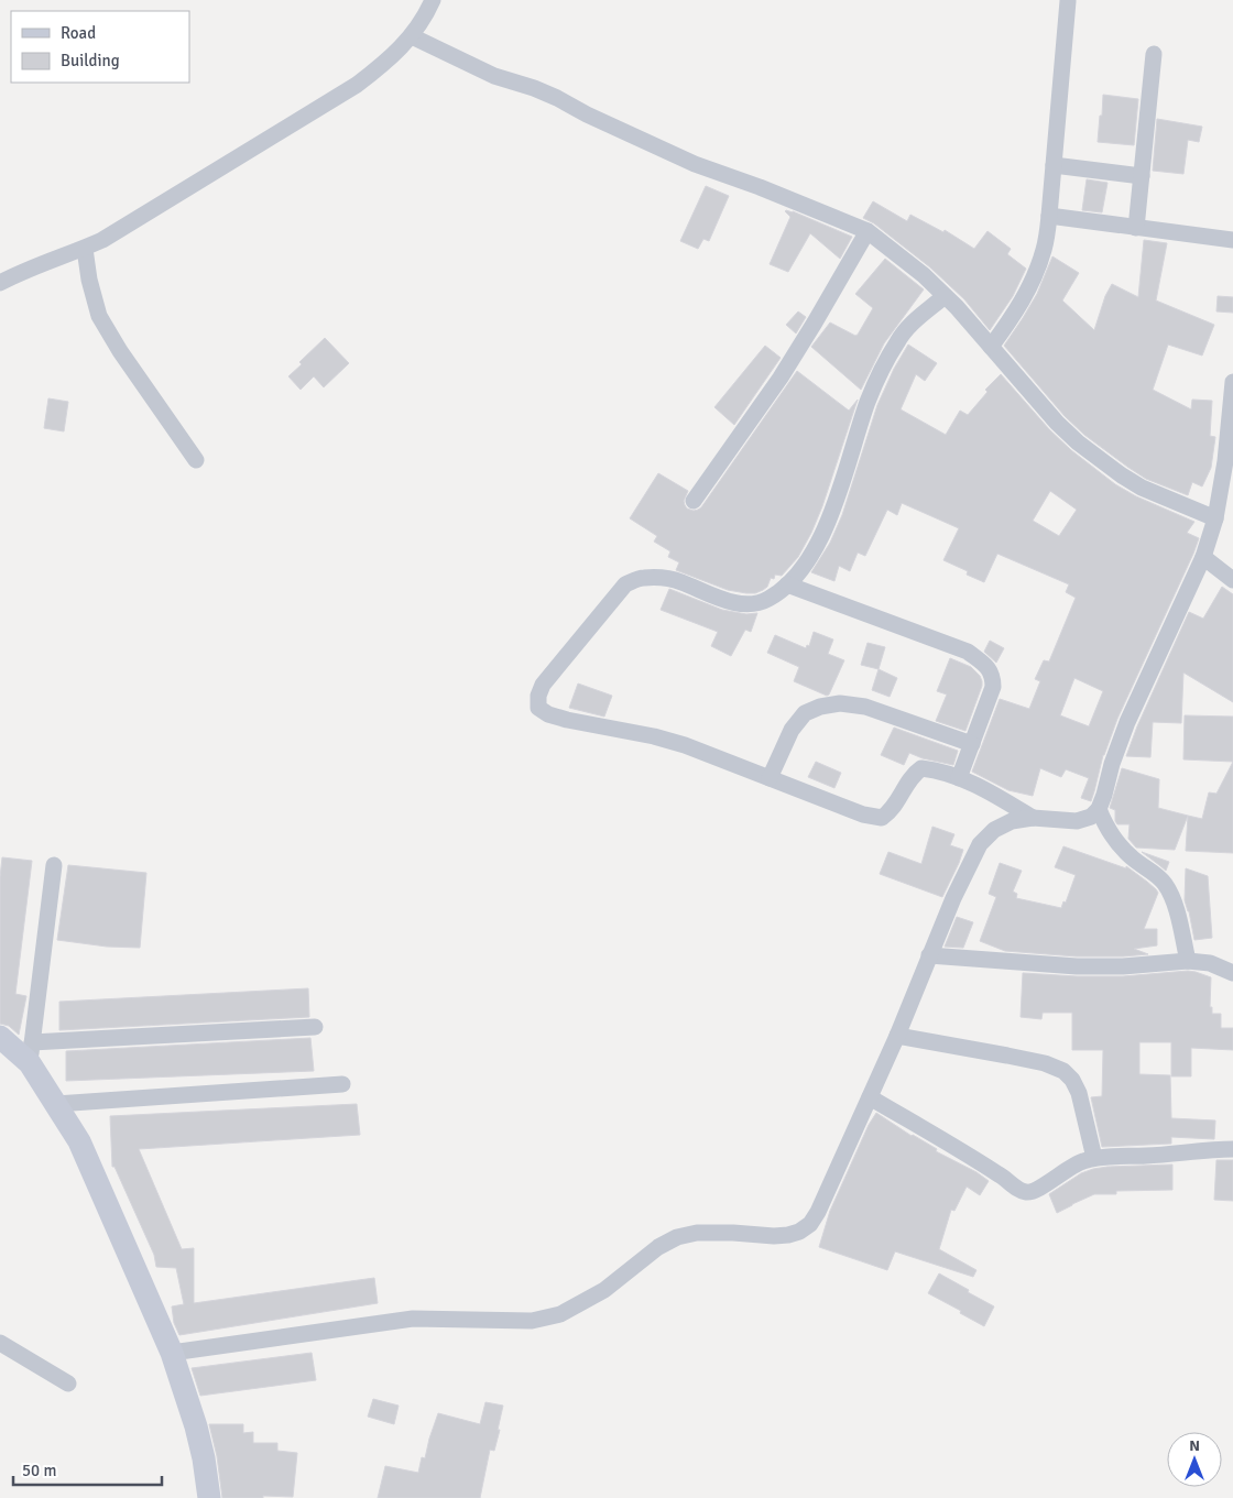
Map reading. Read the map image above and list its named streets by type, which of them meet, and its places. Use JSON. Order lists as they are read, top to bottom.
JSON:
{
  "legend": ["Road", "Building"],
  "scale_bar": "50 m",
  "north": "top"
}
